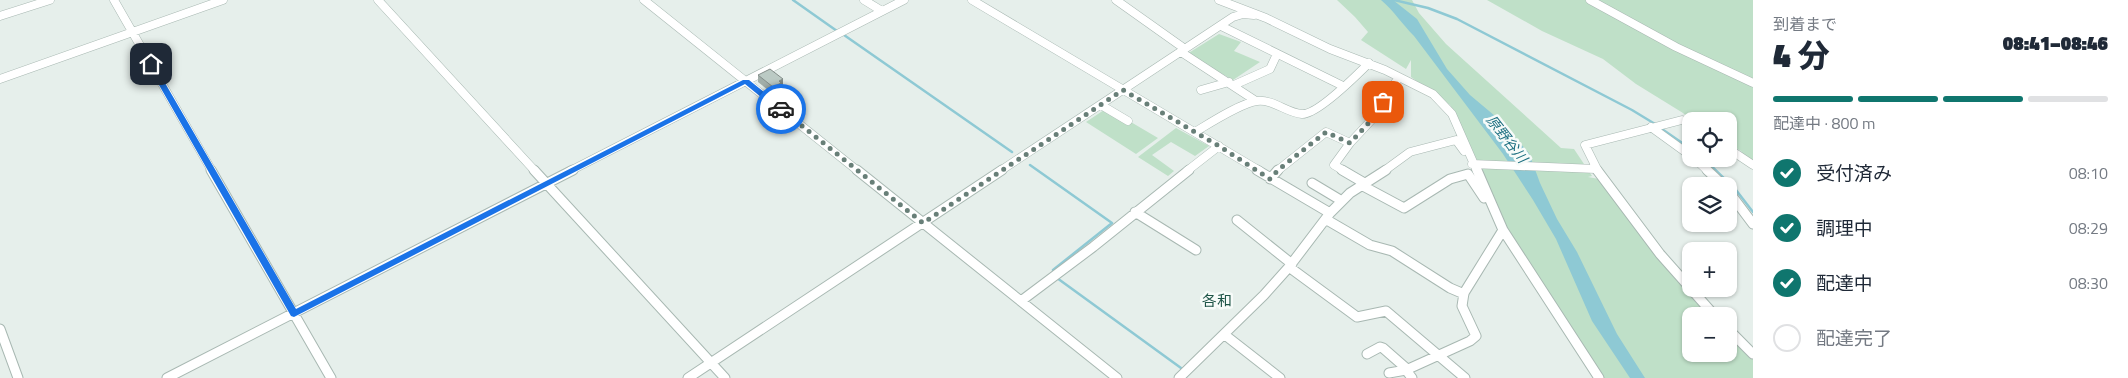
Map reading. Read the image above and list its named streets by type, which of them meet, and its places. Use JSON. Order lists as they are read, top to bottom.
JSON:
{
  "districts": ["各和"],
  "water": ["原野谷川"],
  "page": {
    "heading": ["4 分", "到着まで", "08:41–08:46"],
    "bar": "配達中 · 800 m",
    "map_buttons": ["+", "−"],
    "list": [
      ["受付済み", "08:10"],
      ["調理中", "08:29"],
      ["配達中", "08:30"],
      "配達完了"
    ]
  }
}
